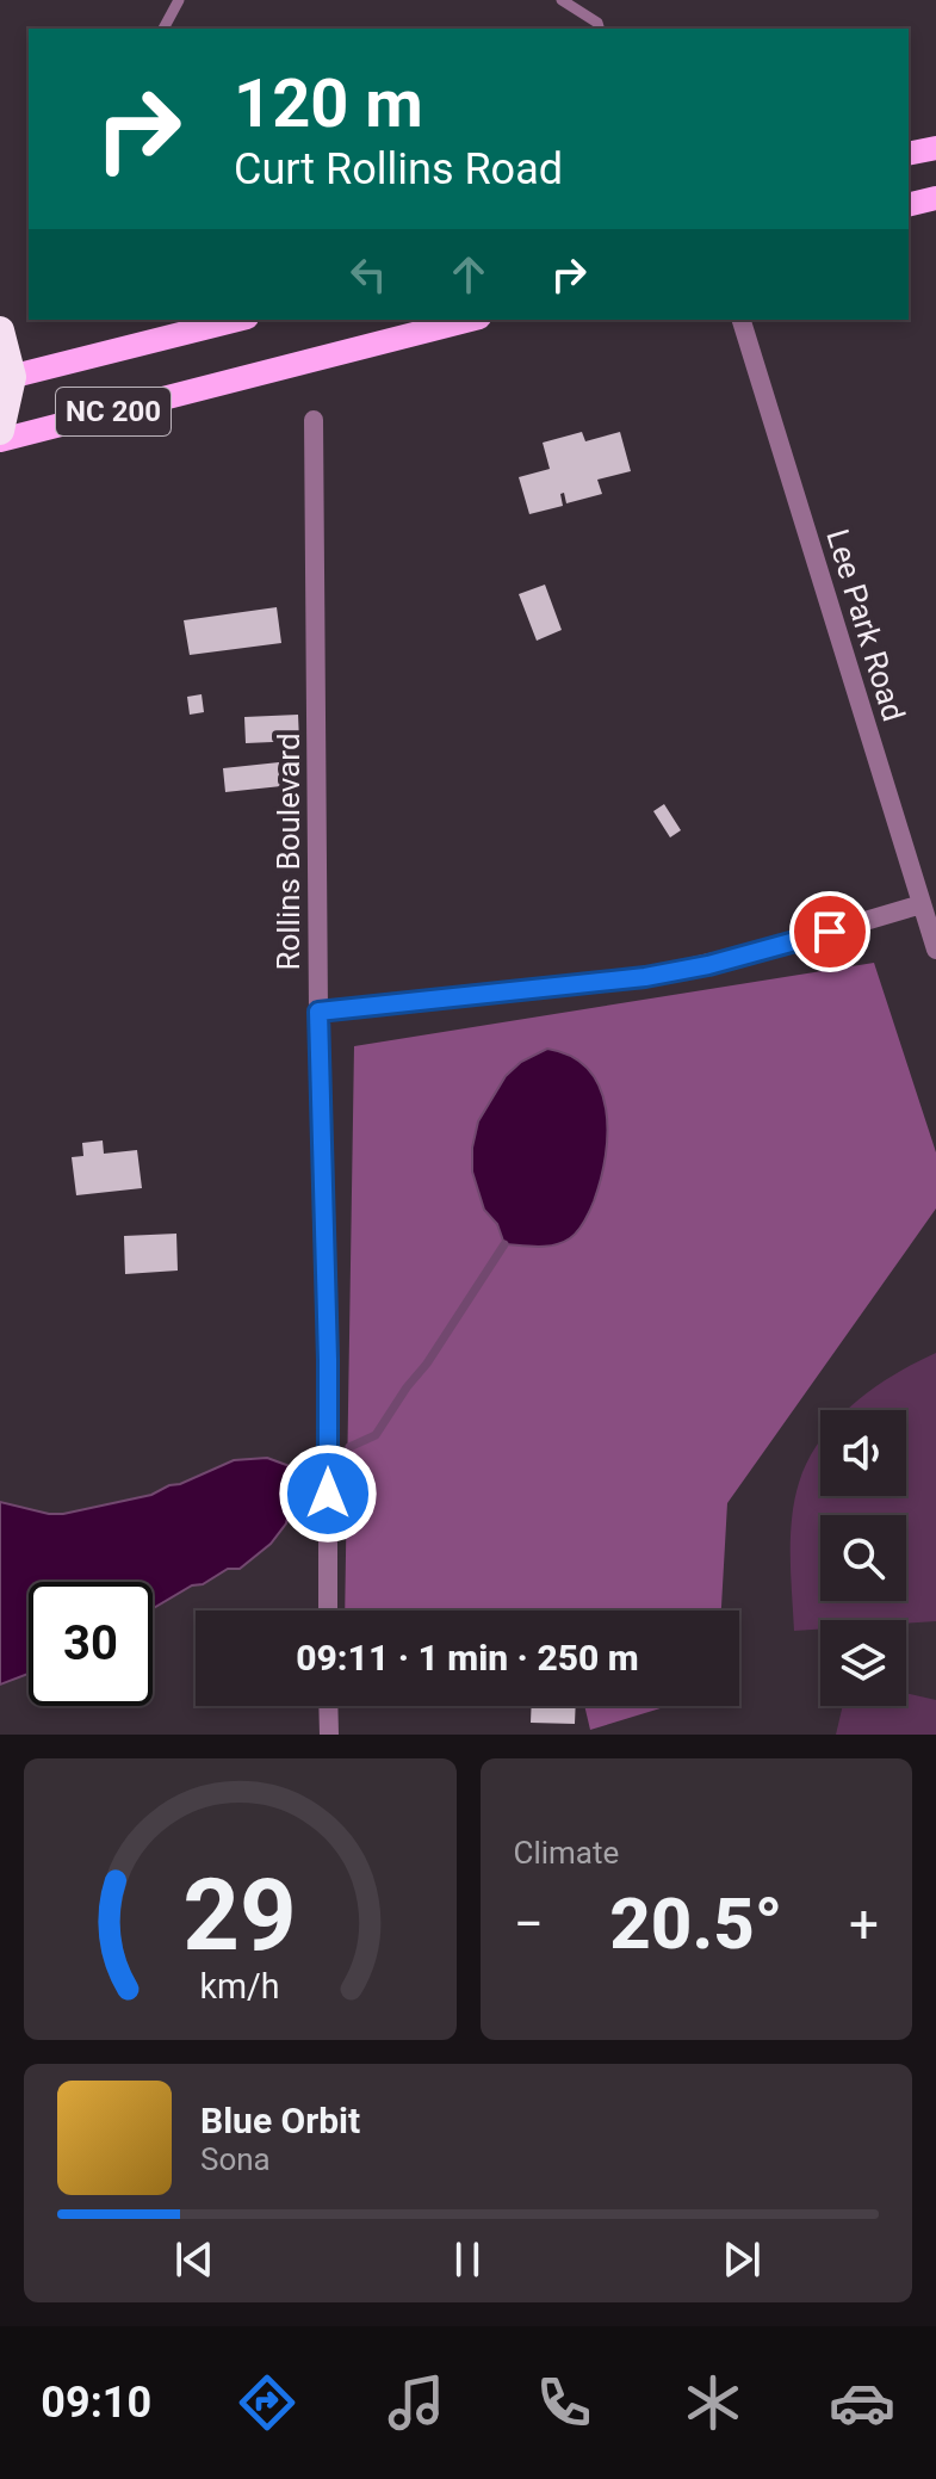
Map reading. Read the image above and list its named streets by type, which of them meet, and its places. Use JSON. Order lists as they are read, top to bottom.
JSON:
{
  "streets": {
    "main road": ["NC 200"],
    "street": ["Lee Park Road", "Rollins Boulevard"]
  },
  "page": {
    "turn": ["120 m", "Curt Rollins Road"],
    "limit": "30",
    "trip": "09:11 · 1 min · 250 m",
    "tile": "Climate",
    "heat": ["−", "20.5°", "+"],
    "song": ["Blue Orbit", "Sona"],
    "tabs": "09:10",
    "gauge": ["29", "km/h"]
  }
}
